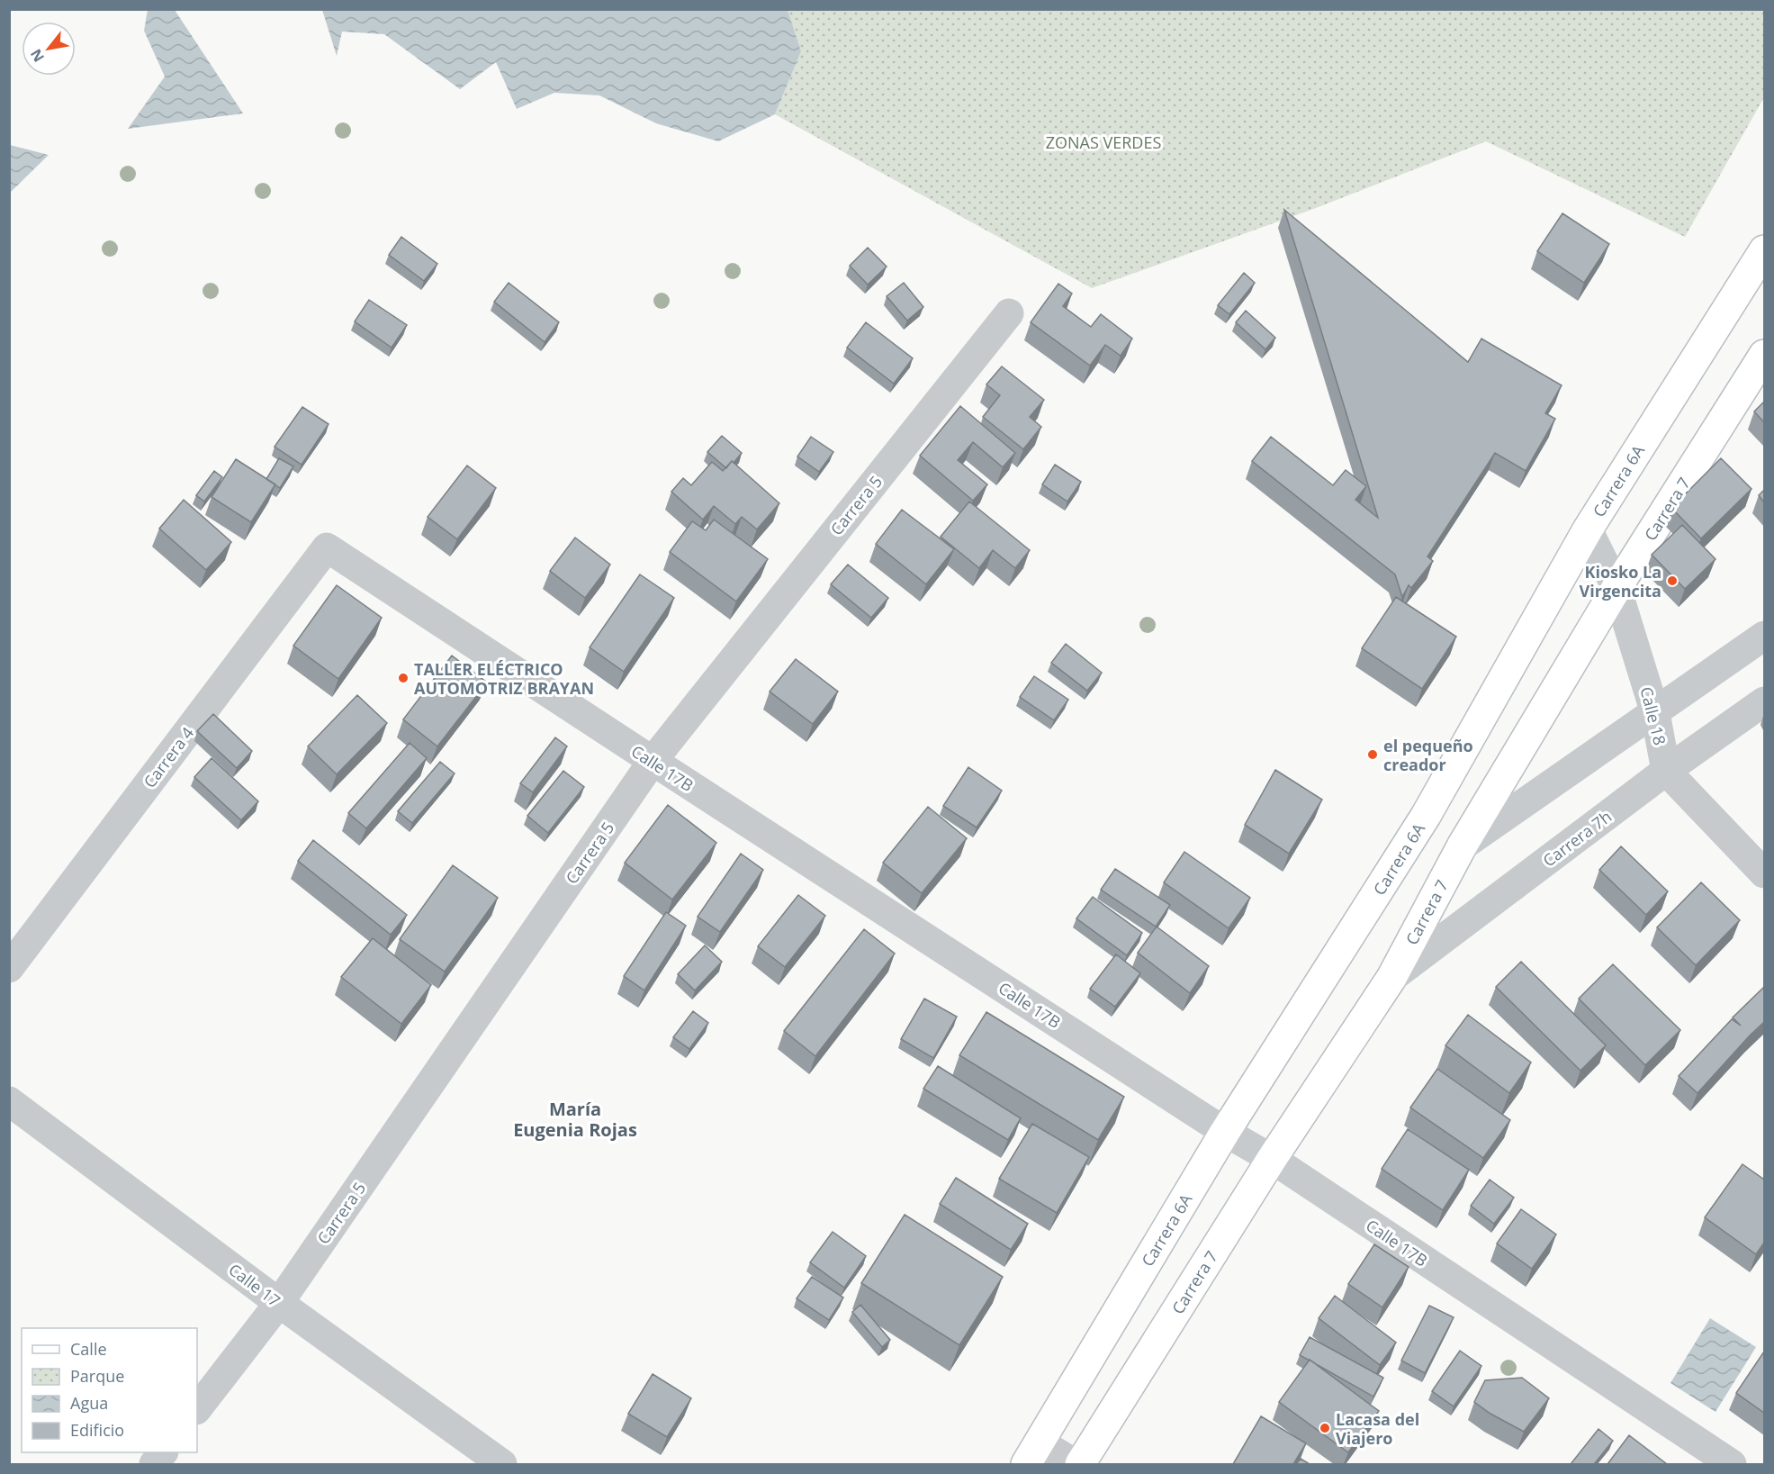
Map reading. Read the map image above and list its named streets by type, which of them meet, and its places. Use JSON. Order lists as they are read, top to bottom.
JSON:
{
  "streets": {
    "main road": ["Carrera 6A", "Carrera 7"],
    "street": [
      "Carrera 5",
      "Calle 18",
      "Carrera 4",
      "Calle 17B",
      "Carrera 7h",
      "Calle 17"
    ]
  },
  "crossings": [
    ["Carrera 6A", "Calle 18"],
    ["Carrera 6A", "Calle 17B"],
    ["Carrera 5", "Calle 17B"],
    ["Carrera 5", "Calle 17"],
    ["Carrera 7", "Calle 18"],
    ["Carrera 7", "Calle 17B"],
    ["Carrera 7", "Carrera 7h"],
    ["Calle 18", "Carrera 7h"],
    ["Carrera 4", "Calle 17B"]
  ],
  "districts": ["María Eugenia Rojas"],
  "parks": ["ZONAS VERDES"],
  "places": [
    "Kiosko La Virgencita",
    "TALLER ELÉCTRICO AUTOMOTRIZ BRAYAN",
    "el pequeño creador",
    "Lacasa del Viajero"
  ],
  "legend": [
    "Calle",
    "Parque",
    "Agua",
    "Edificio"
  ],
  "north": "bottom left"
}
